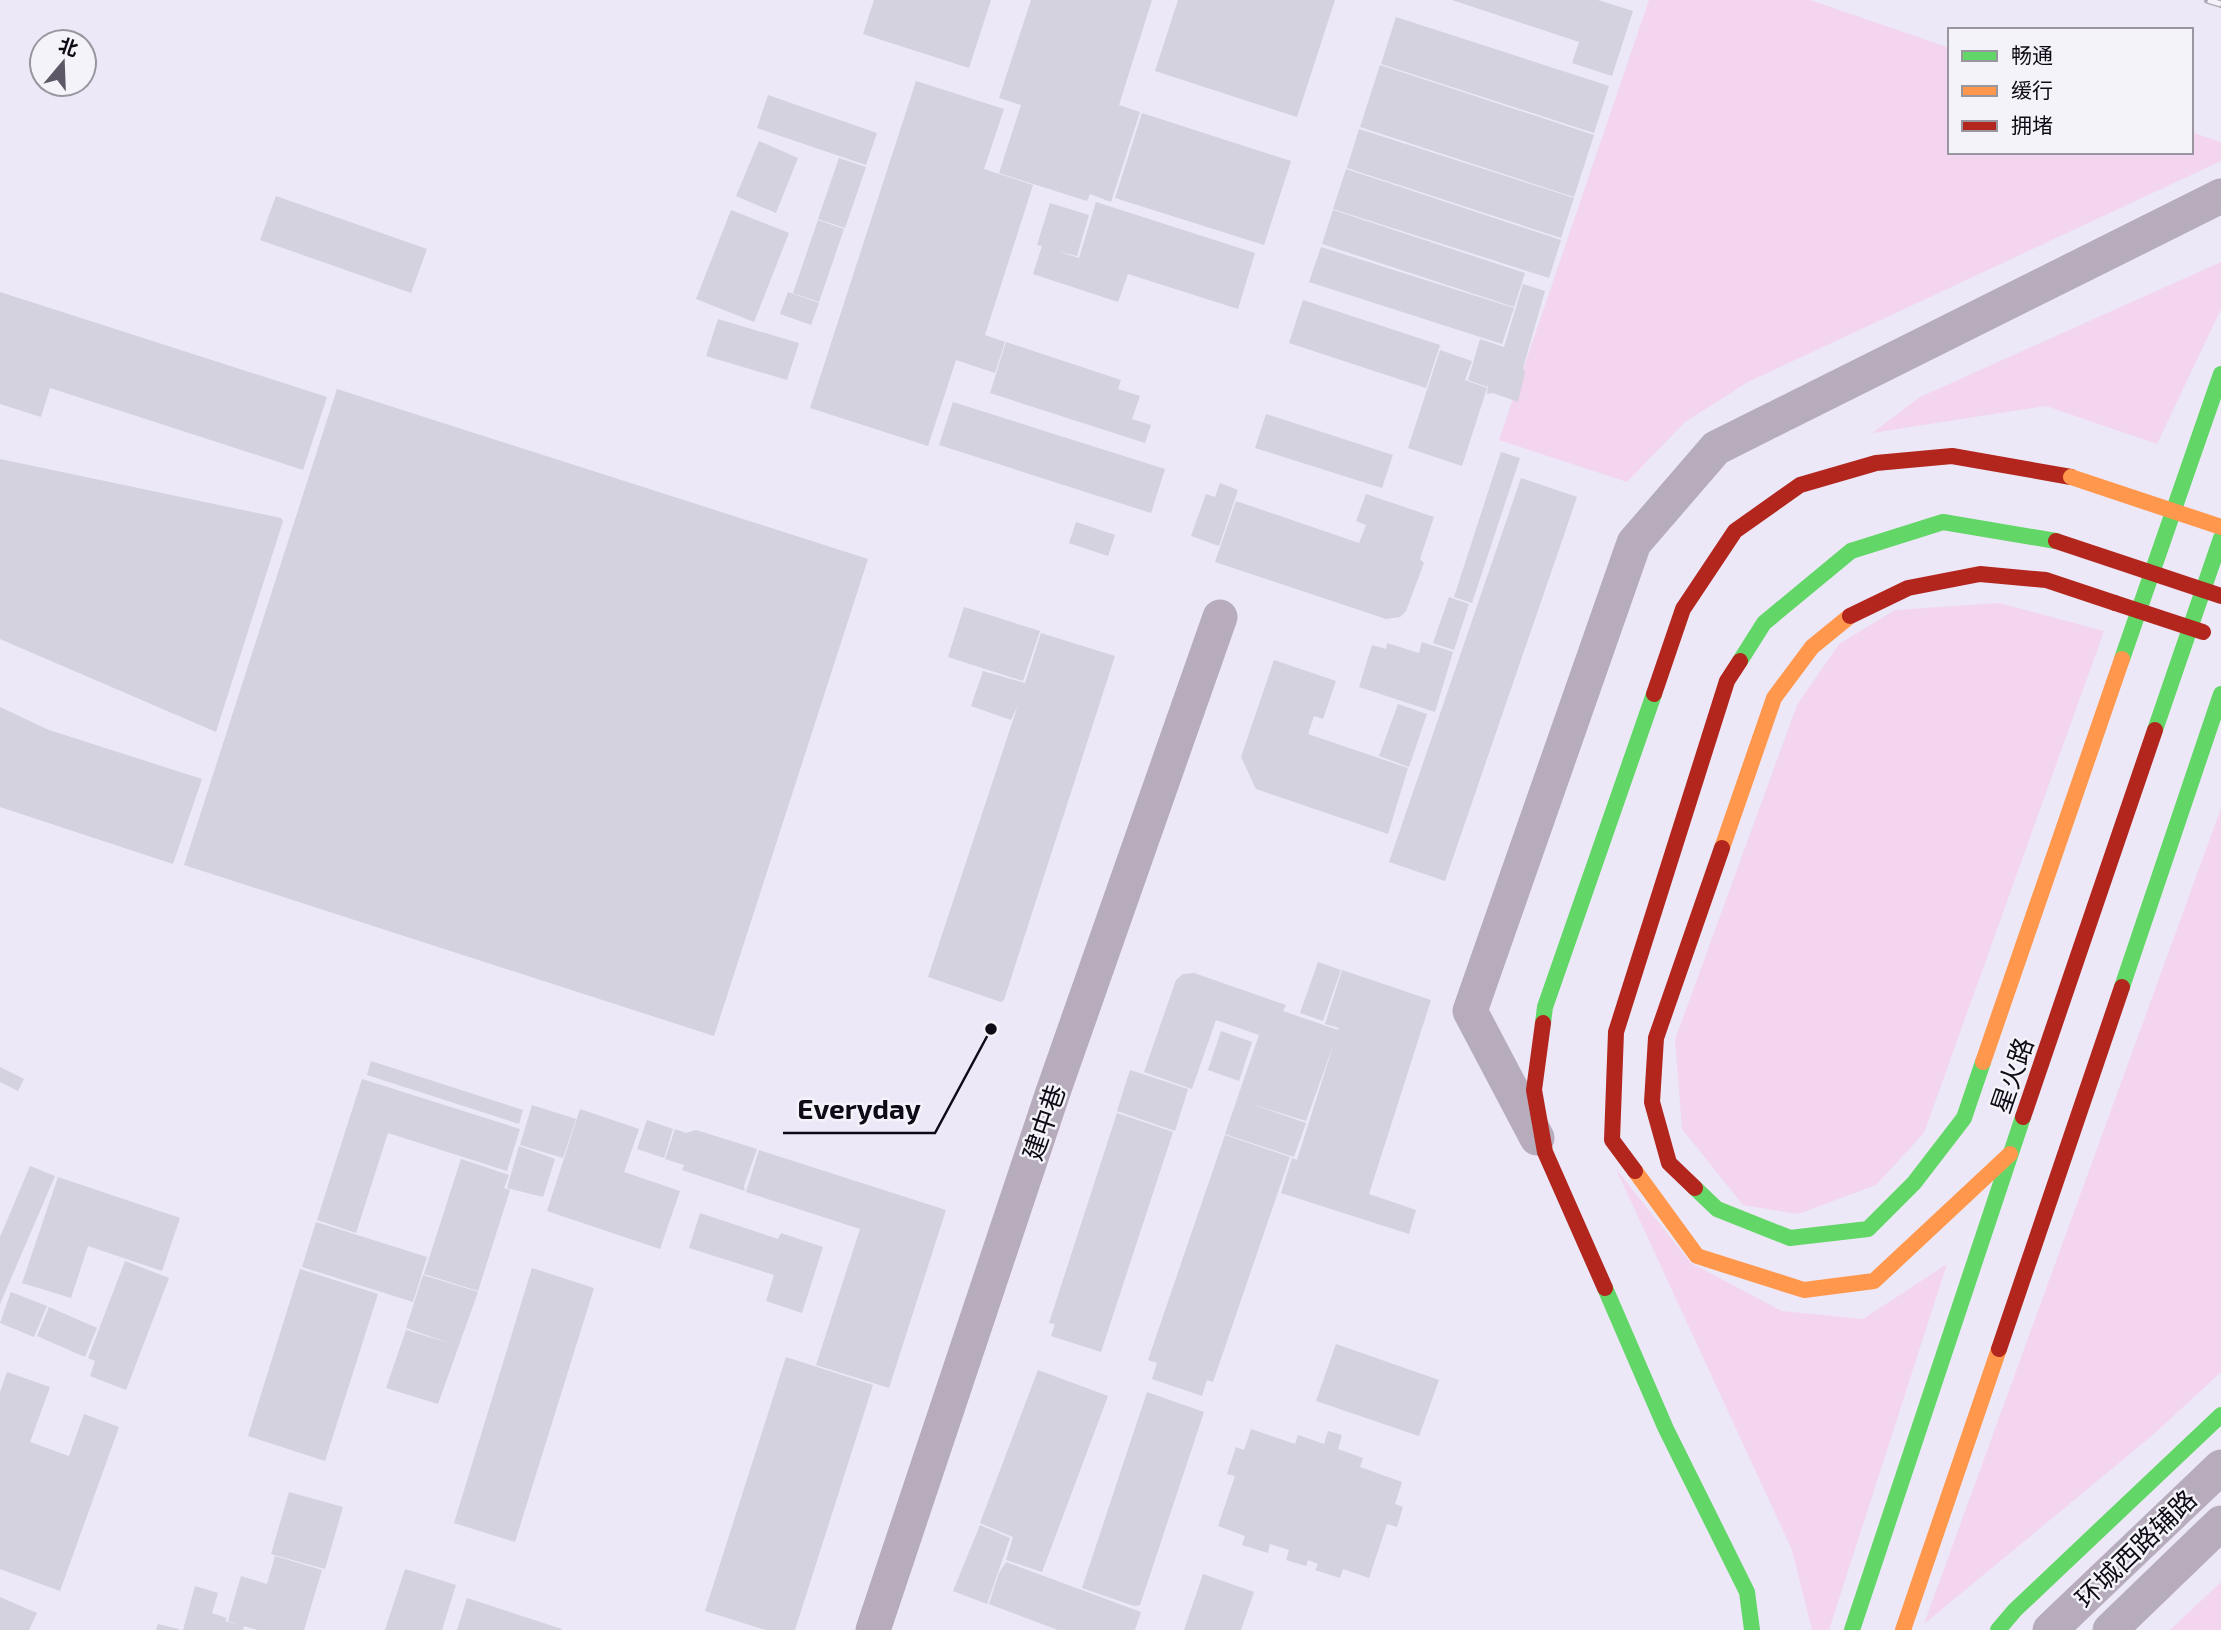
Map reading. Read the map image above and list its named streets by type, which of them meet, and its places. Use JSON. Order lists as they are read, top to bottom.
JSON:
{
  "streets": {
    "main road": ["星火路"],
    "street": ["建中巷", "环城西路辅路"]
  },
  "places": ["Everyday"],
  "legend": ["畅通", "缓行", "拥堵"],
  "north": "top"
}
